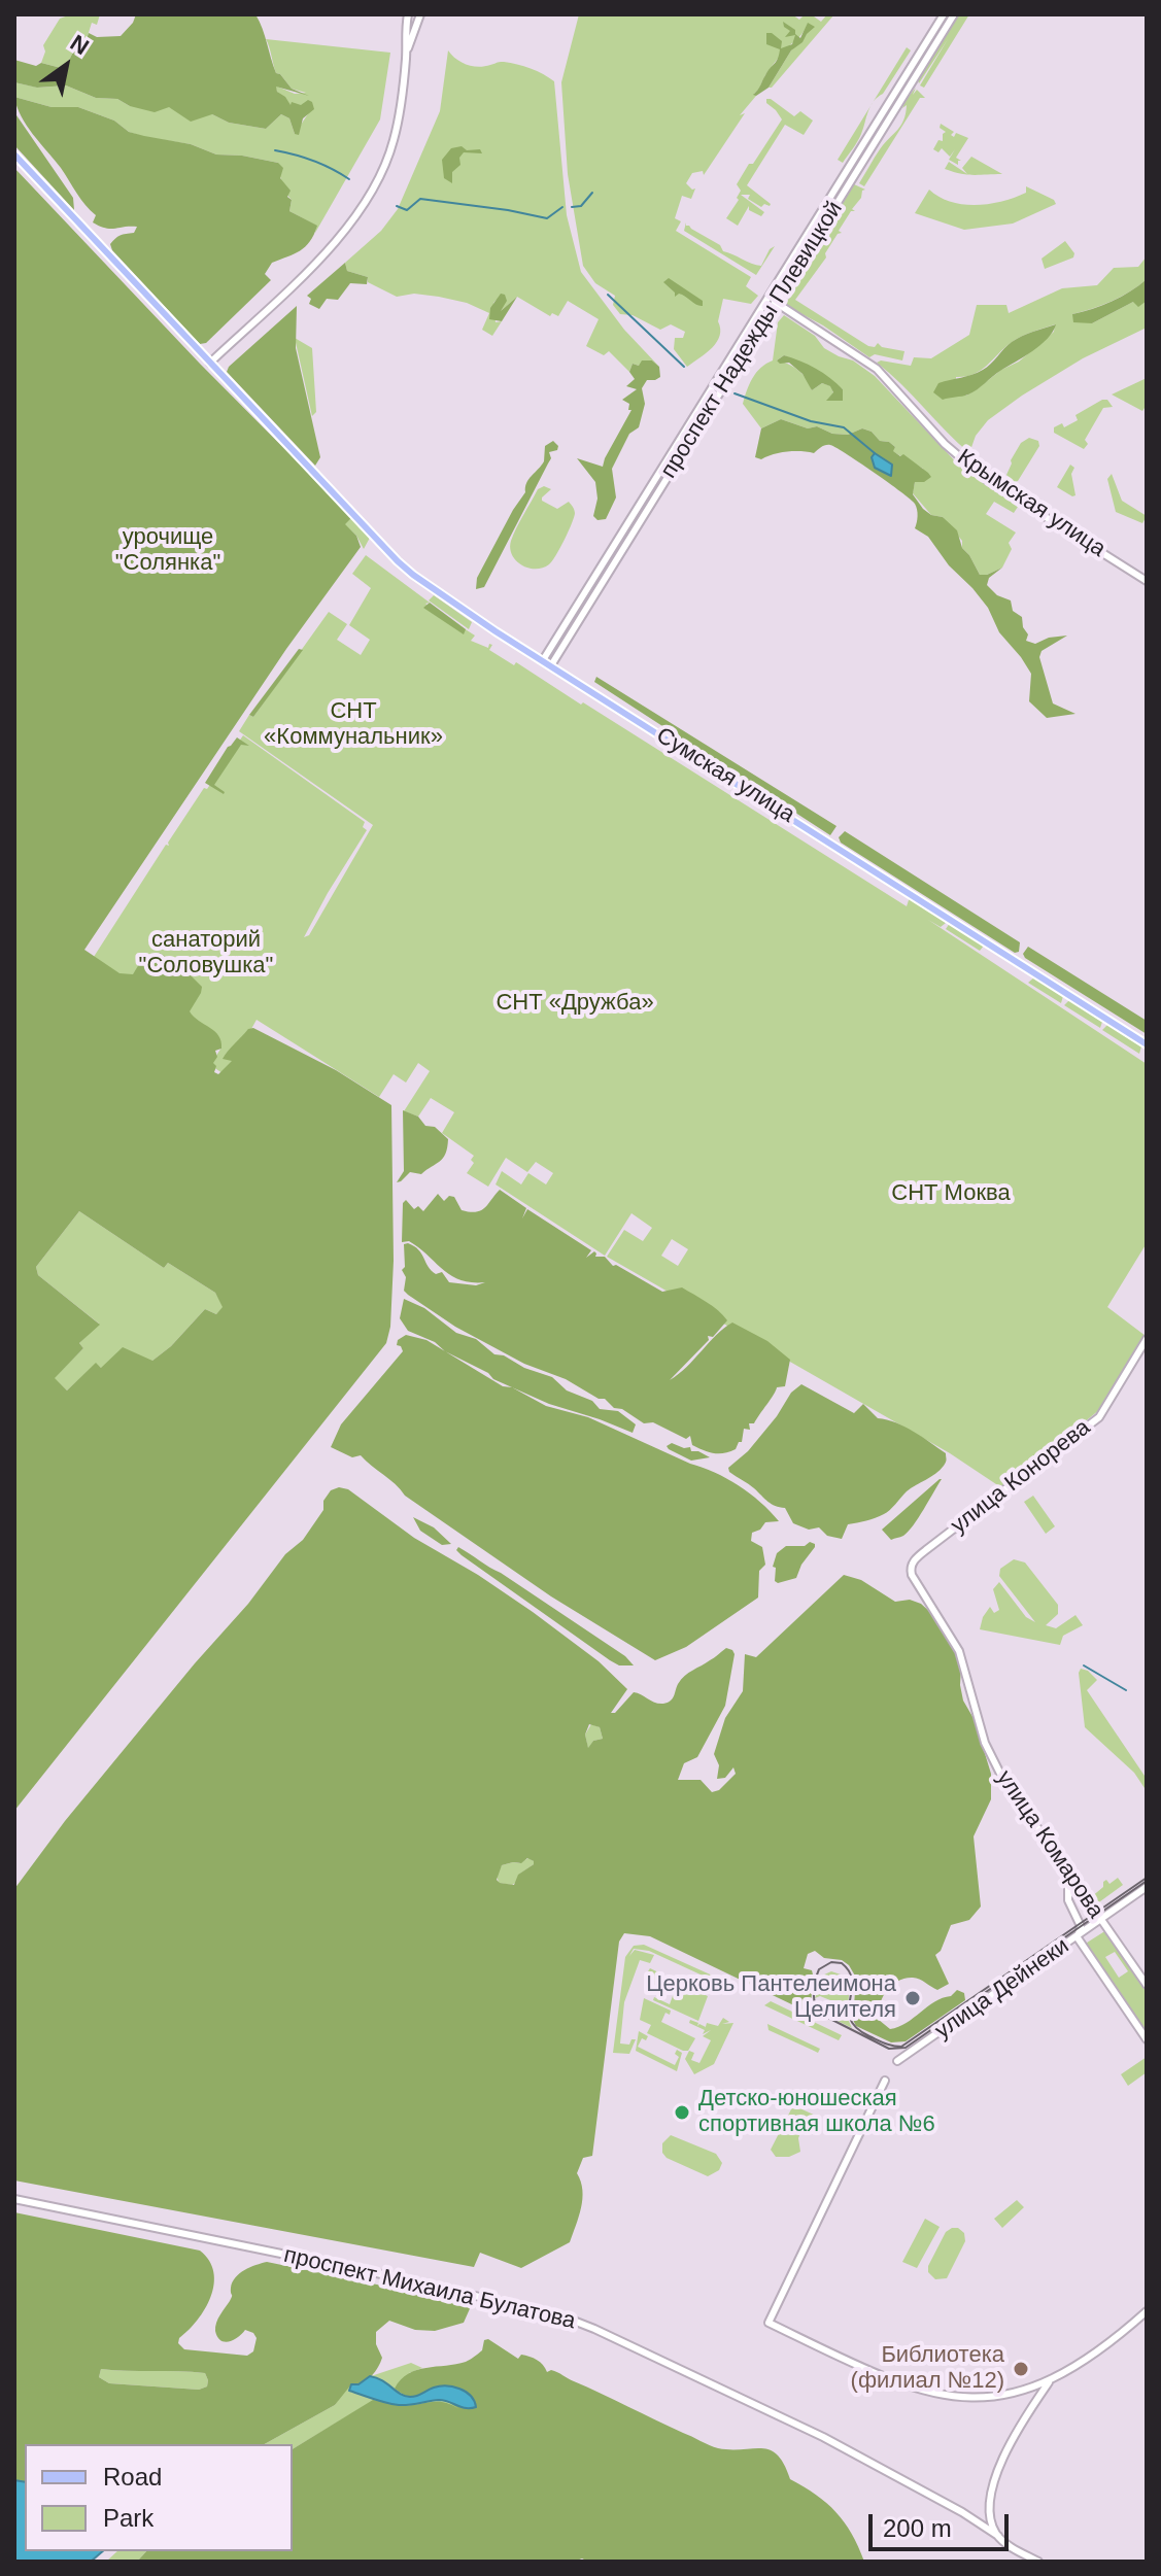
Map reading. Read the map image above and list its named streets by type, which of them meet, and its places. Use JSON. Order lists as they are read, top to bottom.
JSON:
{
  "streets": {
    "main road": ["Сумская улица"],
    "street": [
      "проспект Надежды Плевицкой",
      "Крымская улица",
      "улица Конорева",
      "улица Комарова",
      "улица Дейнеки",
      "проспект Михаила Булатова"
    ]
  },
  "crossings": [
    ["проспект Надежды Плевицкой", "Крымская улица"],
    ["проспект Надежды Плевицкой", "Сумская улица"],
    ["улица Конорева", "улица Комарова"],
    ["улица Комарова", "улица Дейнеки"]
  ],
  "parks": [
    "урочище \"Солянка\"",
    "СНТ «Коммунальник»",
    "cанаторий \"Соловушка\"",
    "СНТ «Дружба»",
    "СНТ Моква"
  ],
  "places": ["Церковь Пантелеимона Целителя", "Детско-юношеская спортивная школа №6", "Библиотека (филиал №12)"],
  "legend": ["Road", "Park"],
  "scale_bar": "200 m",
  "north": "top right"
}
